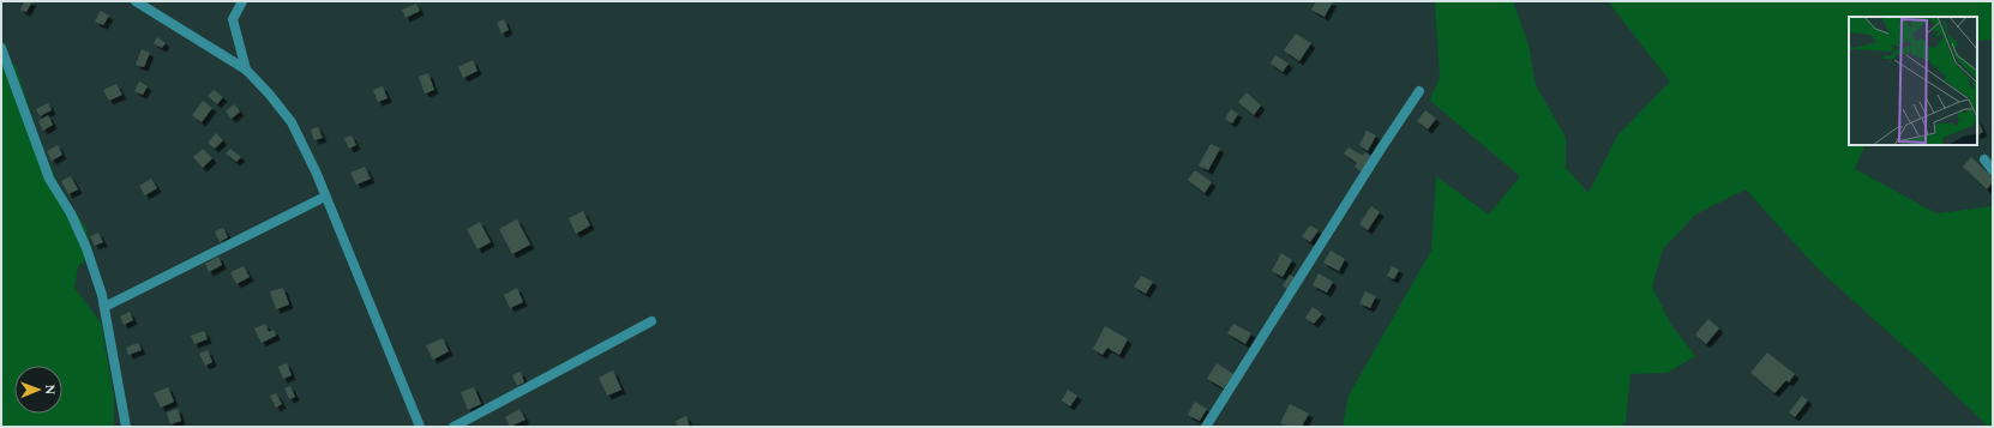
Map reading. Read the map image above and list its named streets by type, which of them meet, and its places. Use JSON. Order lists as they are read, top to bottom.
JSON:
{
  "north": "right"
}
